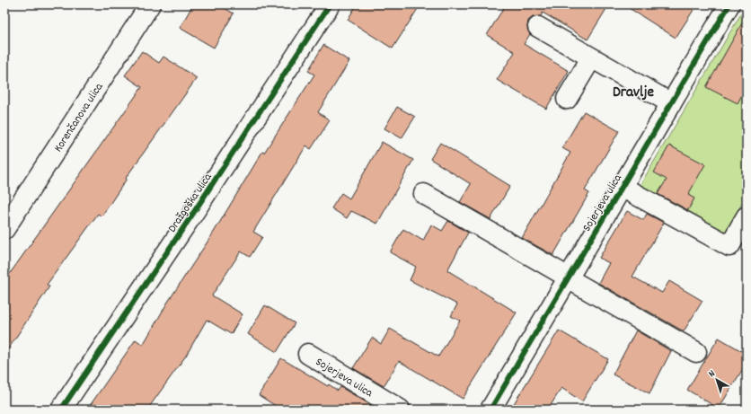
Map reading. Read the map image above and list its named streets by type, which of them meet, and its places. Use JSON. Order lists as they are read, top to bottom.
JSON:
{
  "streets": {
    "street": ["Korenčanova ulica", "Dražgoška ulica", "Sojerjeva ulica"]
  },
  "districts": ["Dravlje"],
  "north": "top left"
}
